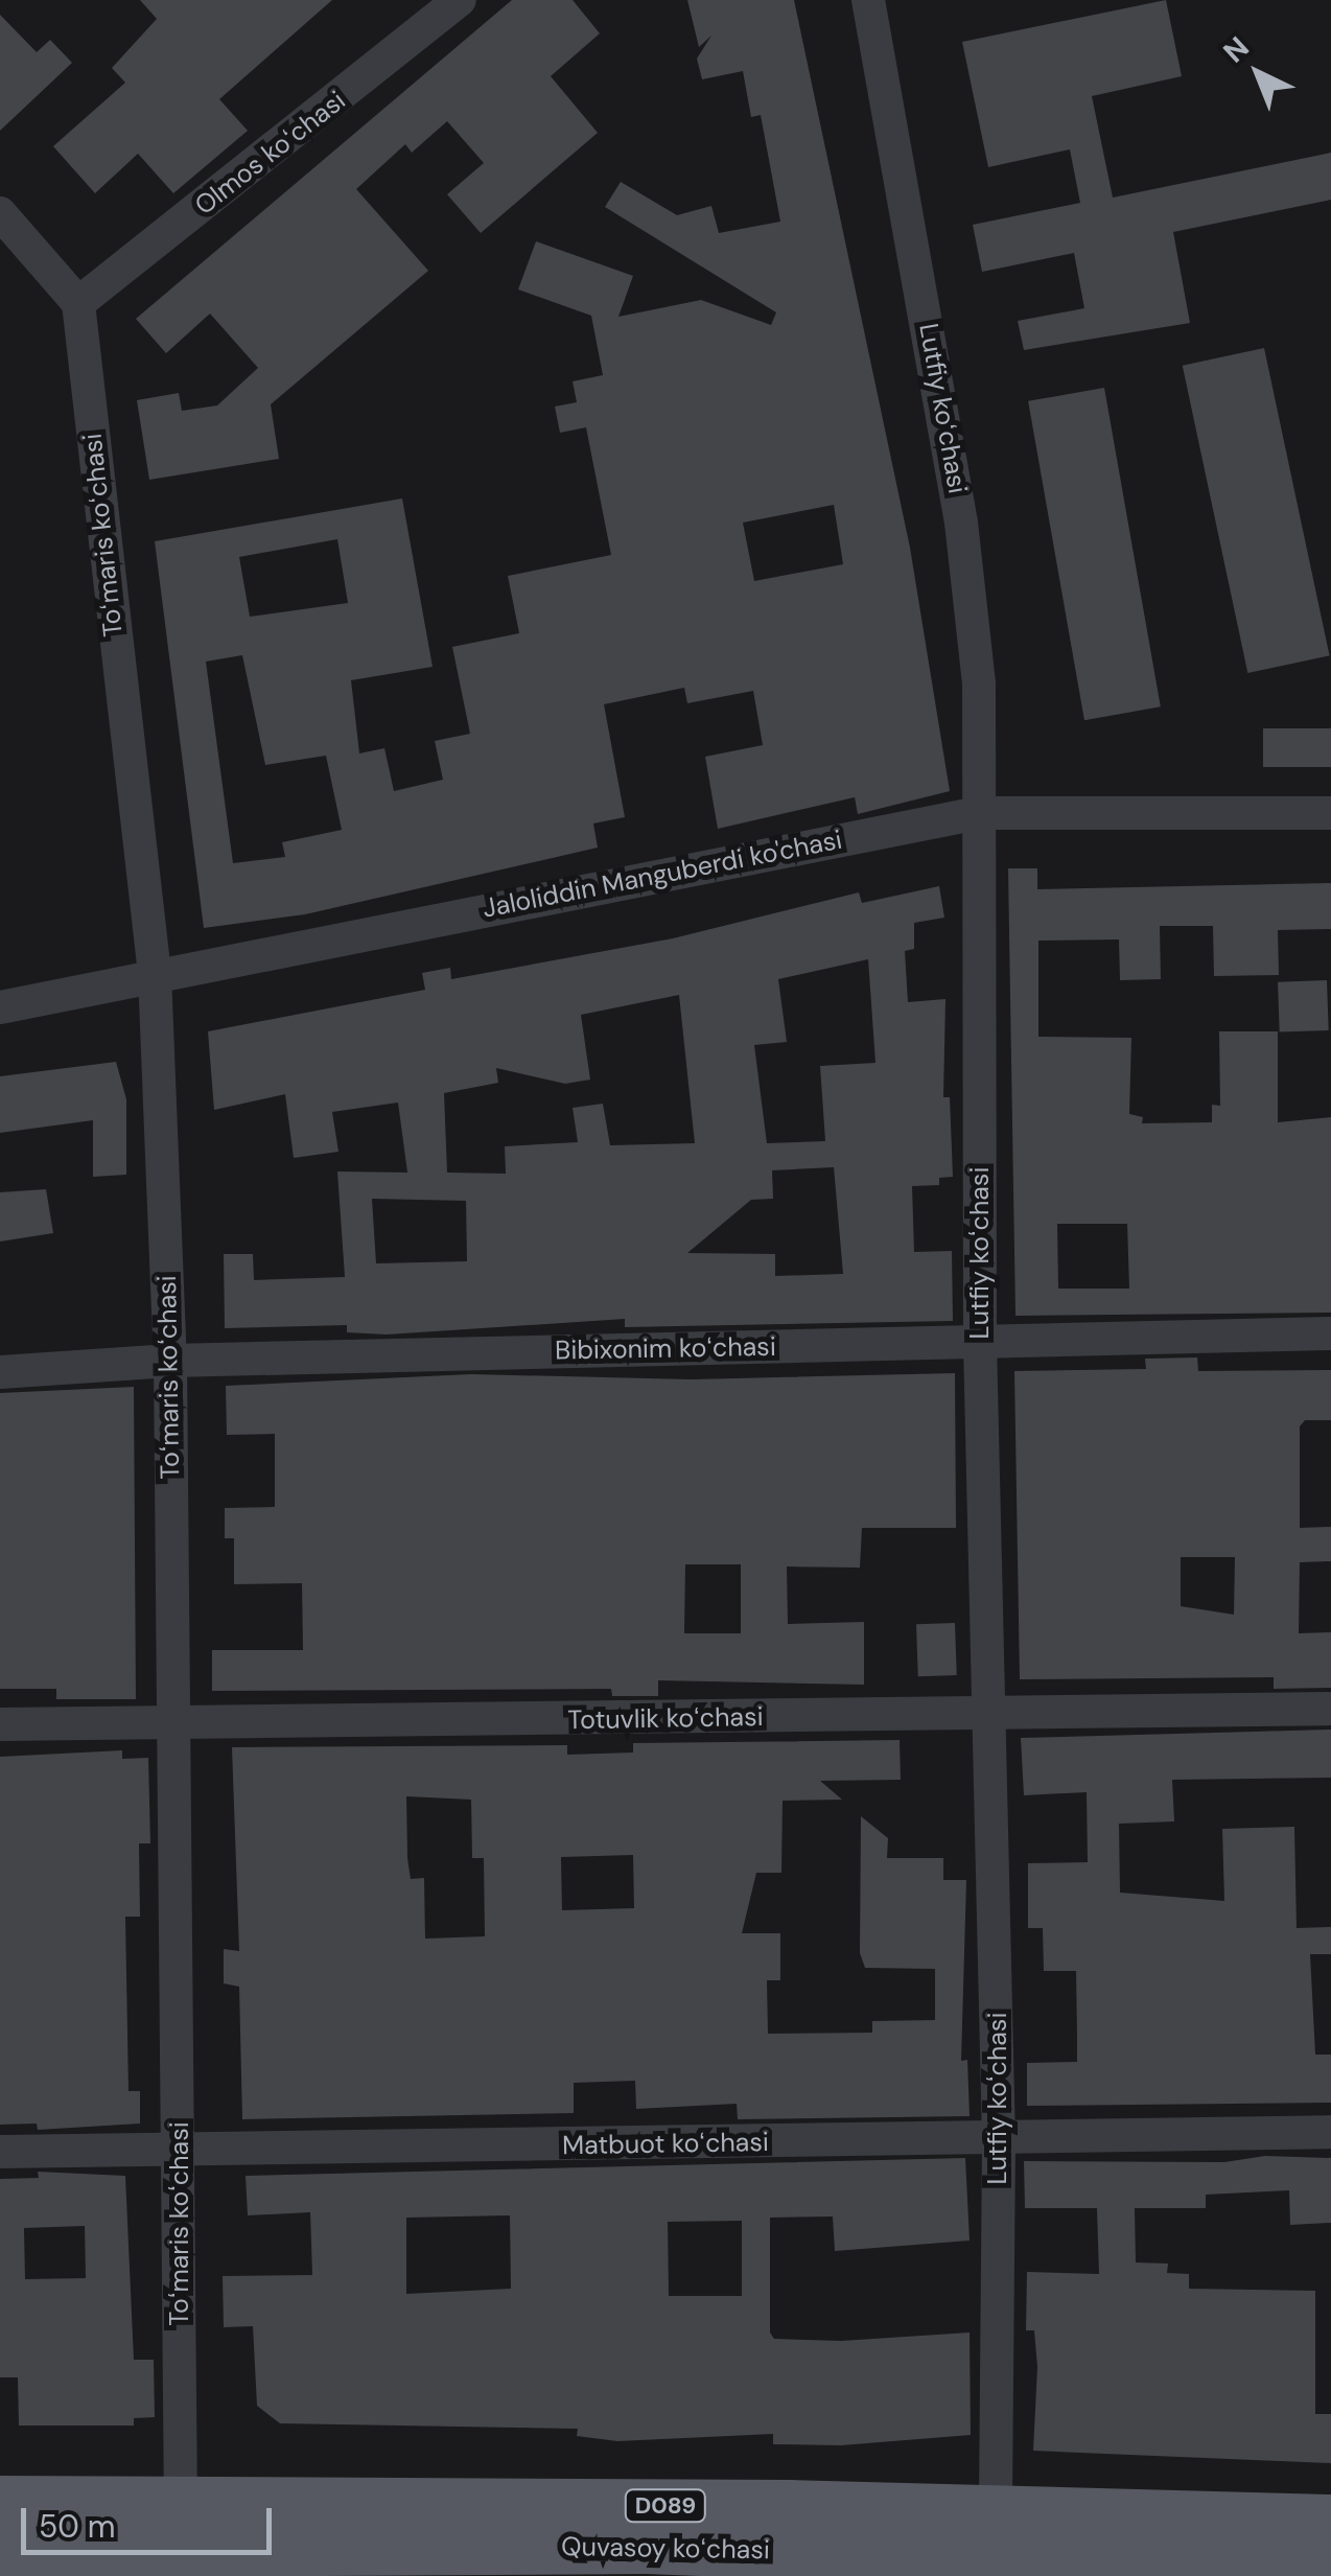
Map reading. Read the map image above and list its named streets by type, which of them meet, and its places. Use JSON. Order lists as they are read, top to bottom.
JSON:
{
  "streets": {
    "main road": ["D089", "Quvasoy koʻchasi"],
    "street": [
      "Olmos koʻchasi",
      "Lutfiy koʻchasi",
      "Toʻmaris koʻchasi",
      "Jaloliddin Manguberdi ko'chasi",
      "Bibixonim koʻchasi",
      "Totuvlik koʻchasi",
      "Matbuot koʻchasi"
    ]
  },
  "crossings": [
    ["Olmos koʻchasi", "Toʻmaris koʻchasi"],
    ["Lutfiy koʻchasi", "Jaloliddin Manguberdi ko'chasi"],
    ["Lutfiy koʻchasi", "Bibixonim koʻchasi"],
    ["Lutfiy koʻchasi", "Totuvlik koʻchasi"],
    ["Lutfiy koʻchasi", "Matbuot koʻchasi"],
    ["Lutfiy koʻchasi", "Quvasoy koʻchasi"],
    ["Toʻmaris koʻchasi", "Jaloliddin Manguberdi ko'chasi"],
    ["Toʻmaris koʻchasi", "Bibixonim koʻchasi"],
    ["Toʻmaris koʻchasi", "Totuvlik koʻchasi"],
    ["Toʻmaris koʻchasi", "Matbuot koʻchasi"],
    ["Toʻmaris koʻchasi", "Quvasoy koʻchasi"]
  ],
  "scale_bar": "50 m",
  "north": "top left"
}
